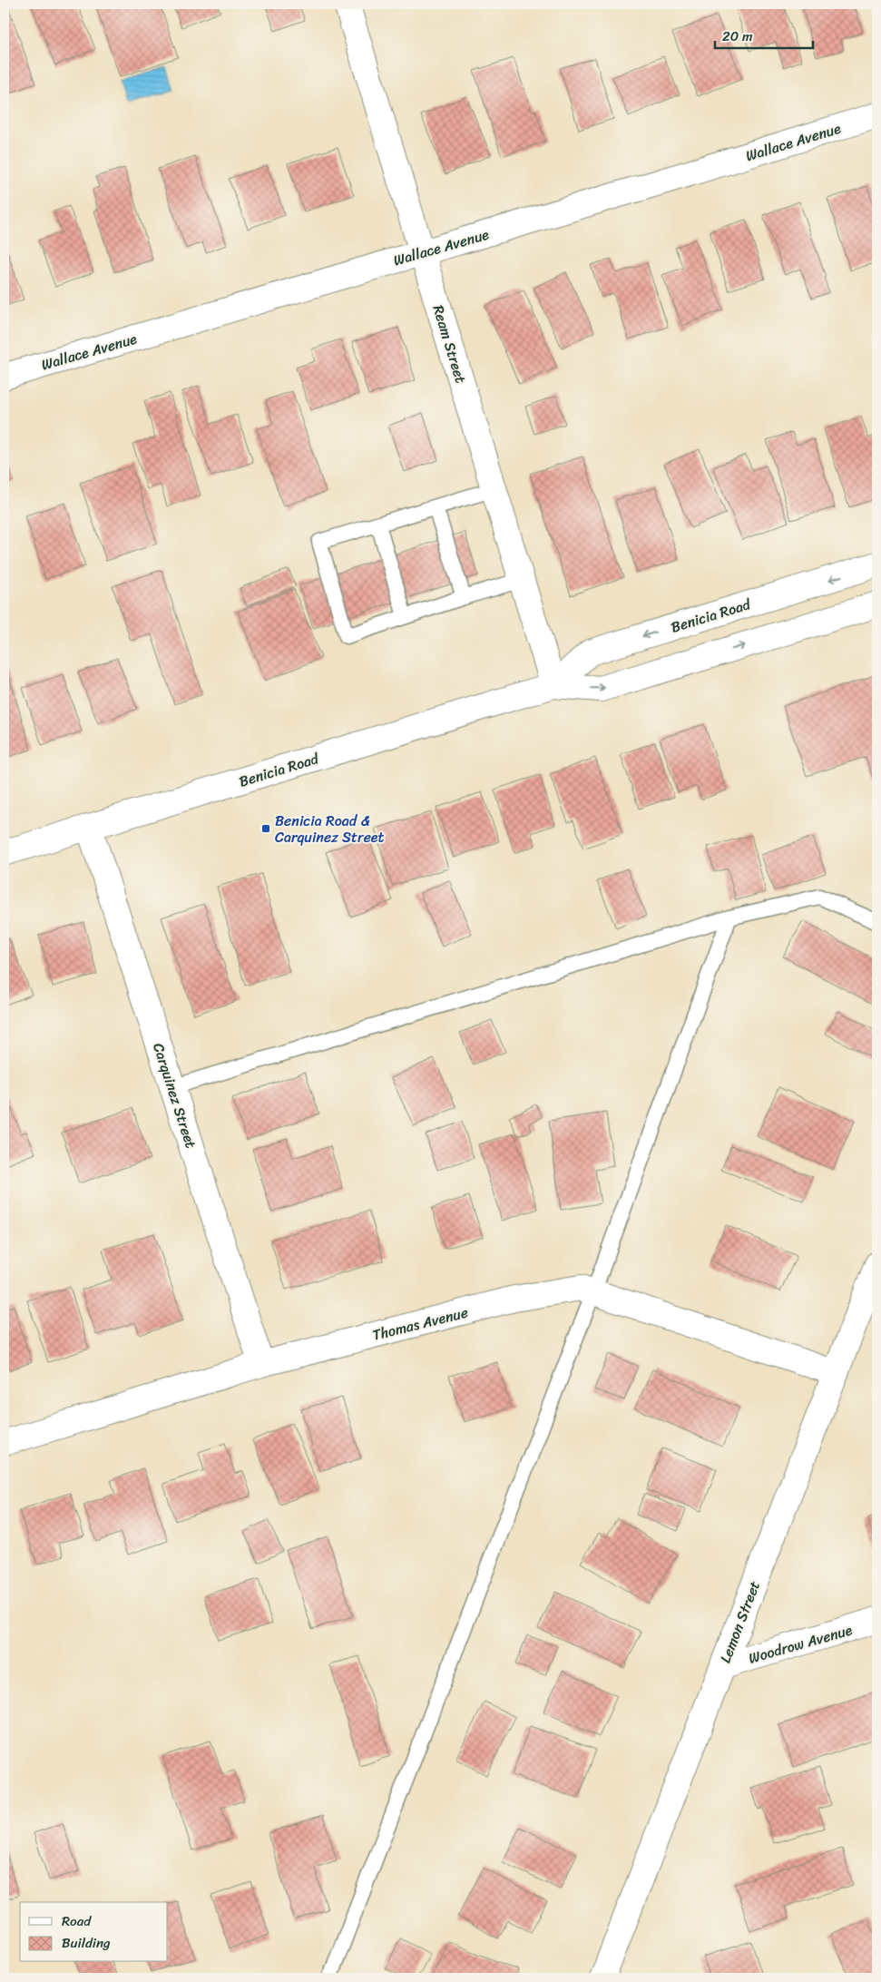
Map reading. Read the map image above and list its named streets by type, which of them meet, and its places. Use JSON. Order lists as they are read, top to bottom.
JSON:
{
  "streets": {
    "street": [
      "Wallace Avenue",
      "Ream Street",
      "Benicia Road",
      "Carquinez Street",
      "Thomas Avenue",
      "Lemon Street",
      "Woodrow Avenue"
    ]
  },
  "crossings": [
    ["Wallace Avenue", "Ream Street"],
    ["Ream Street", "Benicia Road"],
    ["Benicia Road", "Carquinez Street"],
    ["Carquinez Street", "Thomas Avenue"],
    ["Thomas Avenue", "Lemon Street"],
    ["Lemon Street", "Woodrow Avenue"]
  ],
  "places": {
    "transit": ["Benicia Road & Carquinez Street"]
  },
  "legend": ["Road", "Building"],
  "scale_bar": "20 m"
}
